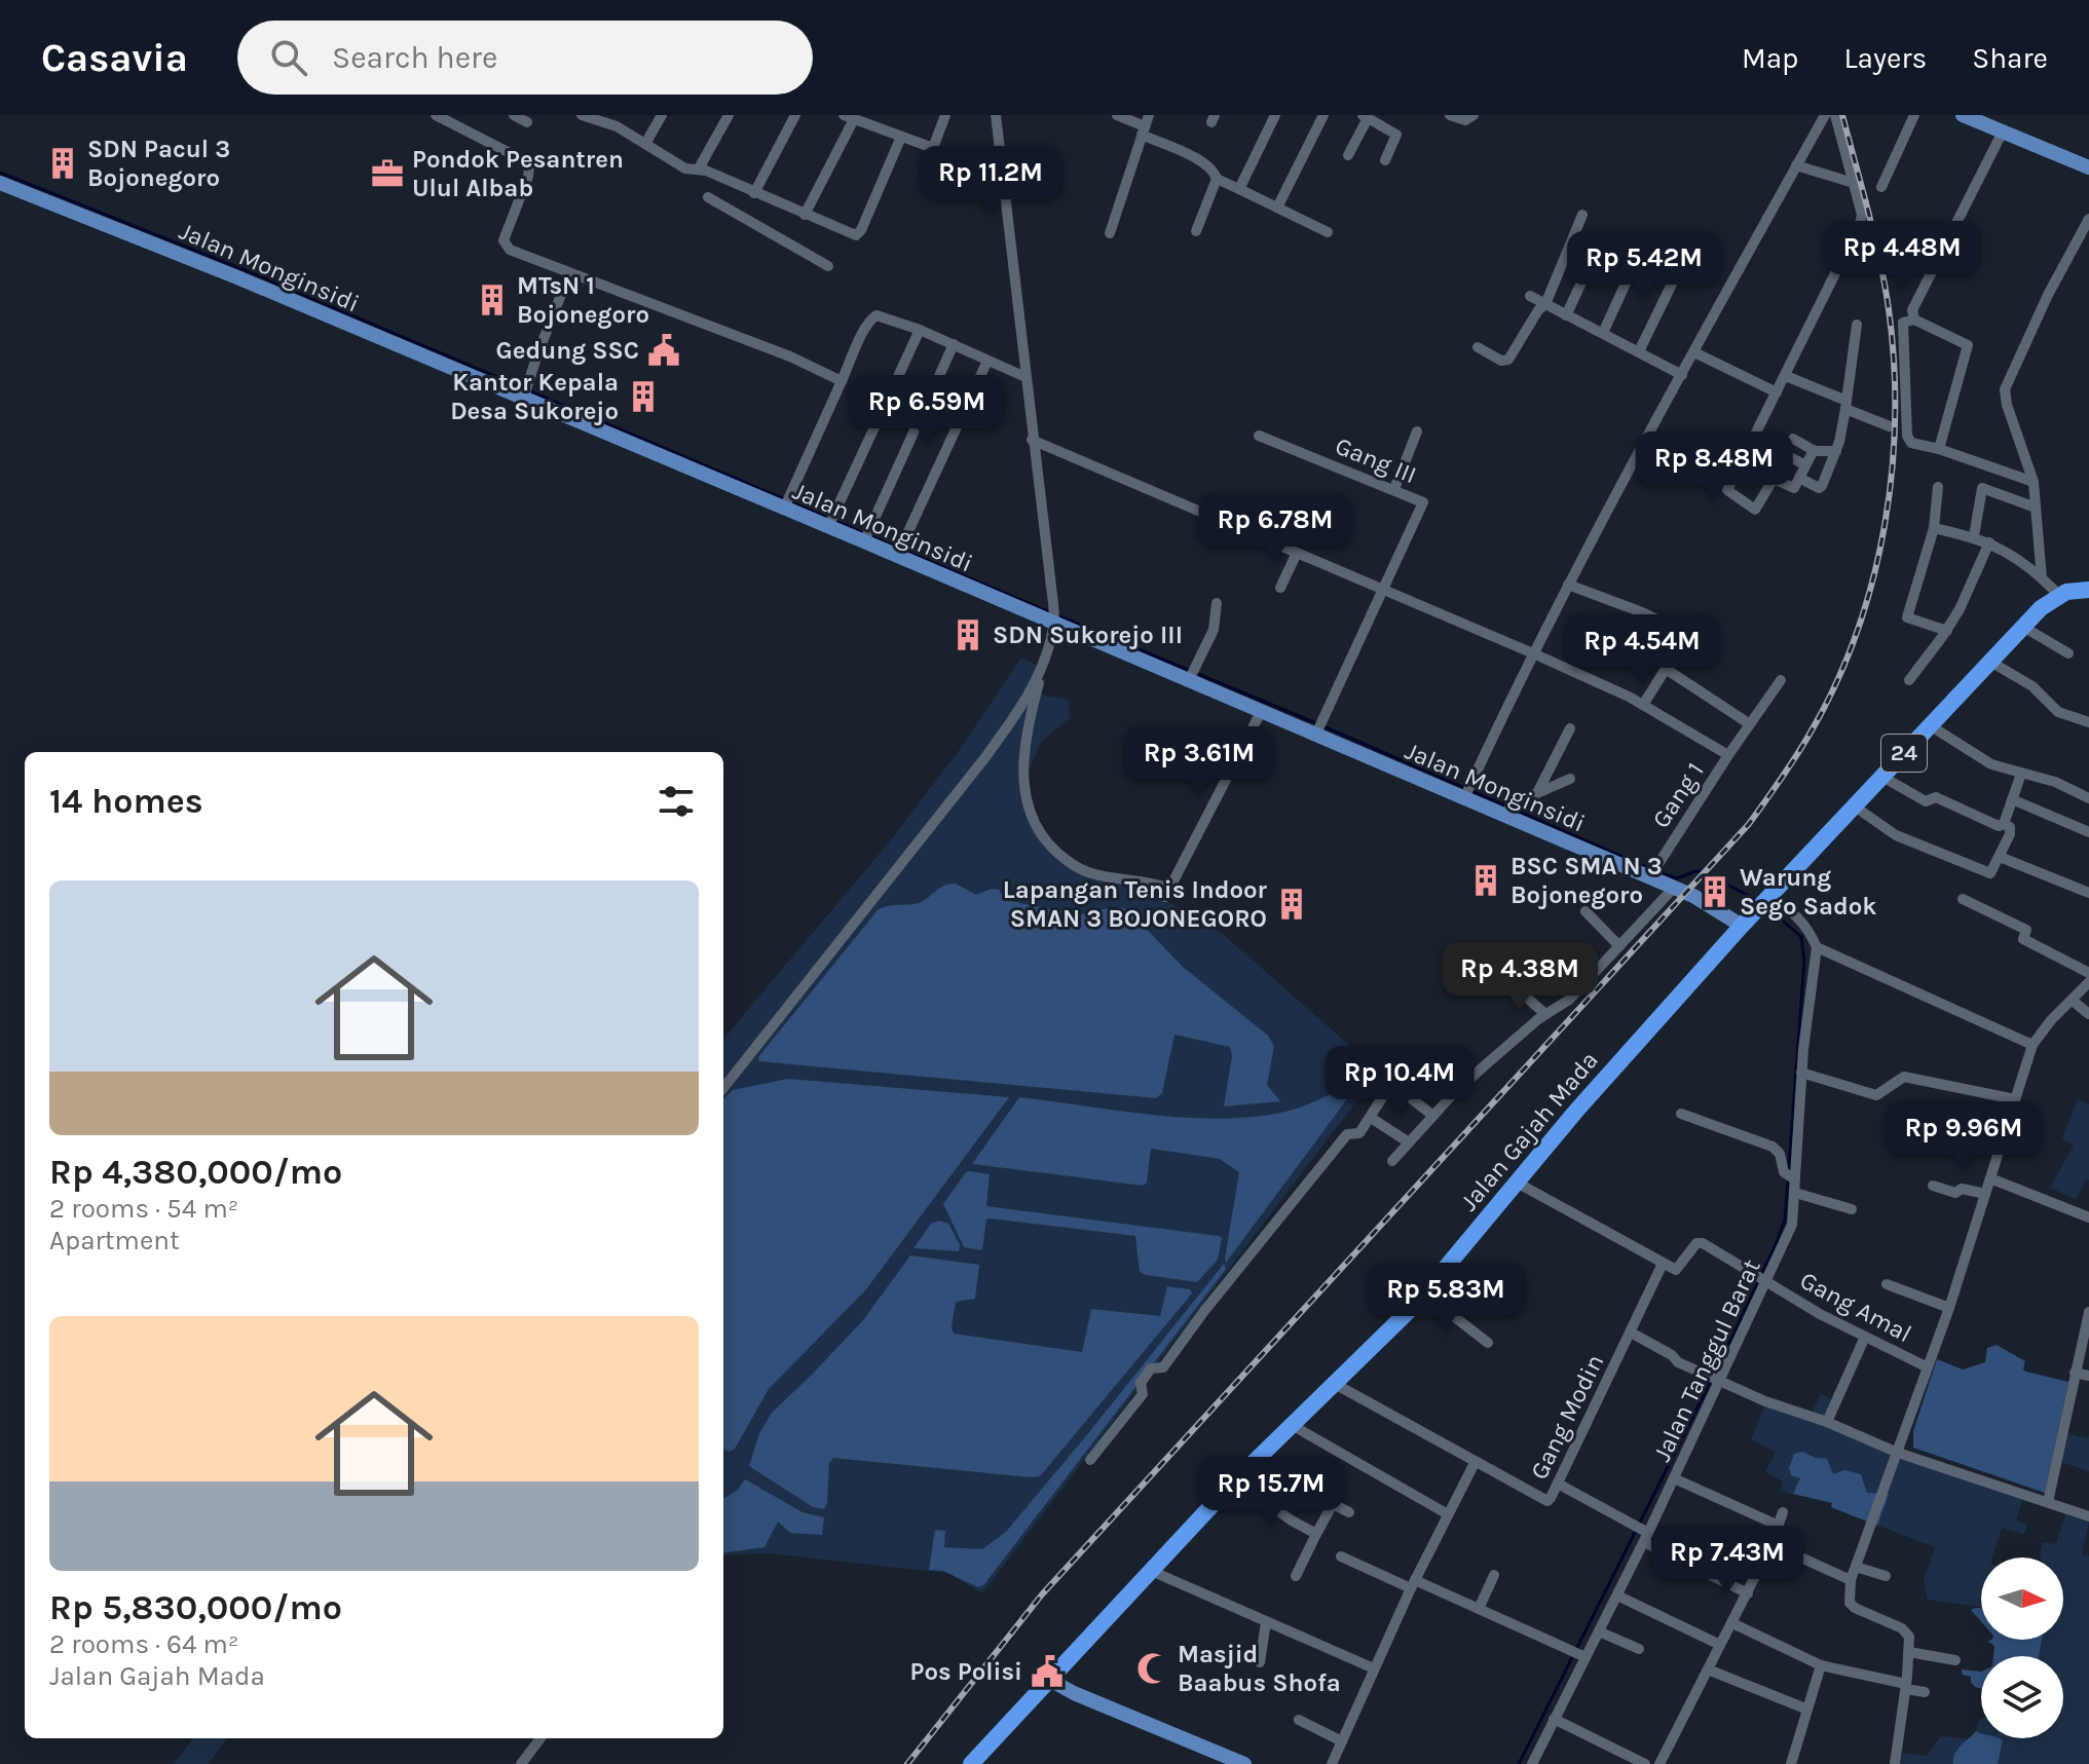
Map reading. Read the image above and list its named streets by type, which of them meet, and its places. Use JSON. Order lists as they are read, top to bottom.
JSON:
{
  "streets": {
    "highway": ["24", "Jalan Gajah Mada"],
    "main road": ["Jalan Monginsidi"],
    "street": [
      "Gang III",
      "Gang 1",
      "Gang Amal",
      "Jalan Tanggul Barat",
      "Gang Modin"
    ]
  },
  "crossings": [
    ["Jalan Monginsidi", "Gang III"],
    ["Jalan Monginsidi", "Gang 1"],
    ["Jalan Monginsidi", "Jalan Gajah Mada"],
    ["Gang III", "Gang 1"],
    ["24", "Jalan Gajah Mada"],
    ["Jalan Gajah Mada", "Gang Modin"],
    ["Gang Amal", "Jalan Tanggul Barat"],
    ["Gang Amal", "Gang Modin"]
  ],
  "places": {
    "building": [
      "SDN Pacul 3 Bojonegoro",
      "MTsN 1 Bojonegoro",
      "Kantor Kepala Desa Sukorejo",
      "SDN Sukorejo III",
      "BSC SMA N 3 Bojonegoro",
      "Warung Sego Sadok",
      "Lapangan Tenis Indoor SMAN 3 BOJONEGORO"
    ],
    "office": ["Pondok Pesantren Ulul Albab"],
    "public building": ["Gedung SSC", "Pos Polisi"],
    "mosque": ["Masjid Baabus Shofa"]
  },
  "north": "right",
  "page": {
    "header": "Casavia",
    "search": "Search here",
    "nav": ["Map", "Layers", "Share"],
    "price": [
      "Rp 11.2M",
      "Rp 4.48M",
      "Rp 5.42M",
      "Rp 6.59M",
      "Rp 8.48M",
      "Rp 6.78M",
      "Rp 4.54M",
      "Rp 3.61M",
      "Rp 4.38M",
      "Rp 10.4M",
      "Rp 9.96M",
      "Rp 5.83M",
      "Rp 15.7M",
      "Rp 7.43M"
    ],
    "heading": "14 homes",
    "list": [
      {
        "name": "Rp 4,380,000/mo",
        "note": "2 rooms · 54 m² · Apartment"
      },
      {
        "name": "Rp 5,830,000/mo",
        "note": "2 rooms · 64 m² · Jalan Gajah Mada"
      }
    ]
  }
}
